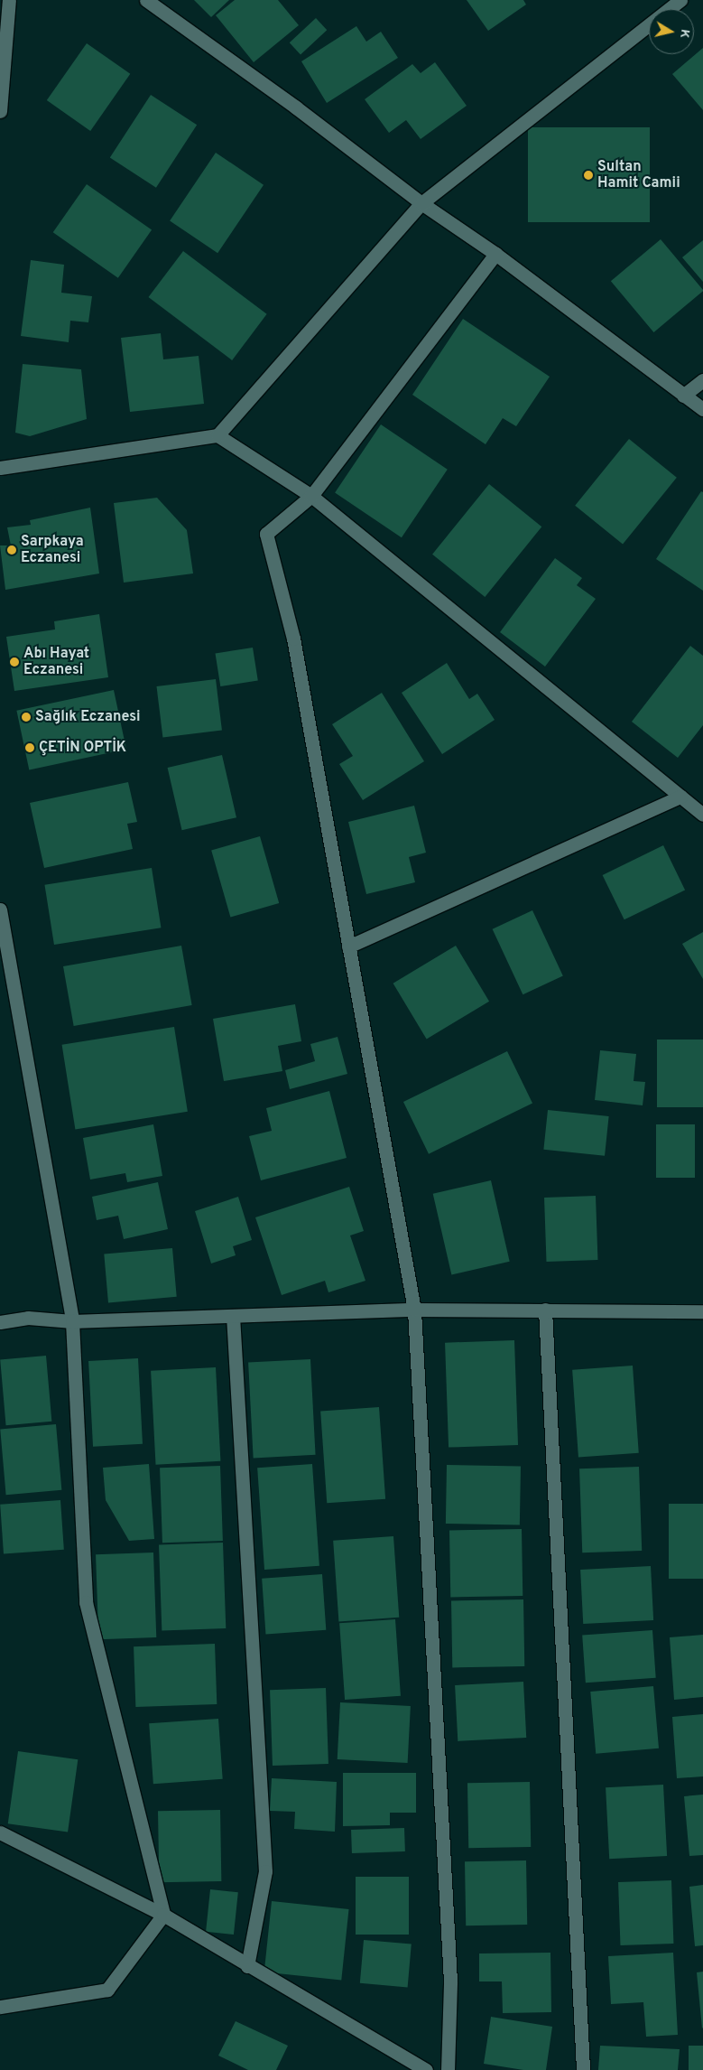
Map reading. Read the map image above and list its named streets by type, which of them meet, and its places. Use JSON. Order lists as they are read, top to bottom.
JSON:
{
  "places": [
    "Sultan Hamit Camii",
    "Sarpkaya Eczanesi",
    "Abı Hayat Eczanesi",
    "Sağlık Eczanesi",
    "ÇETİN OPTİK"
  ],
  "north": "right"
}
